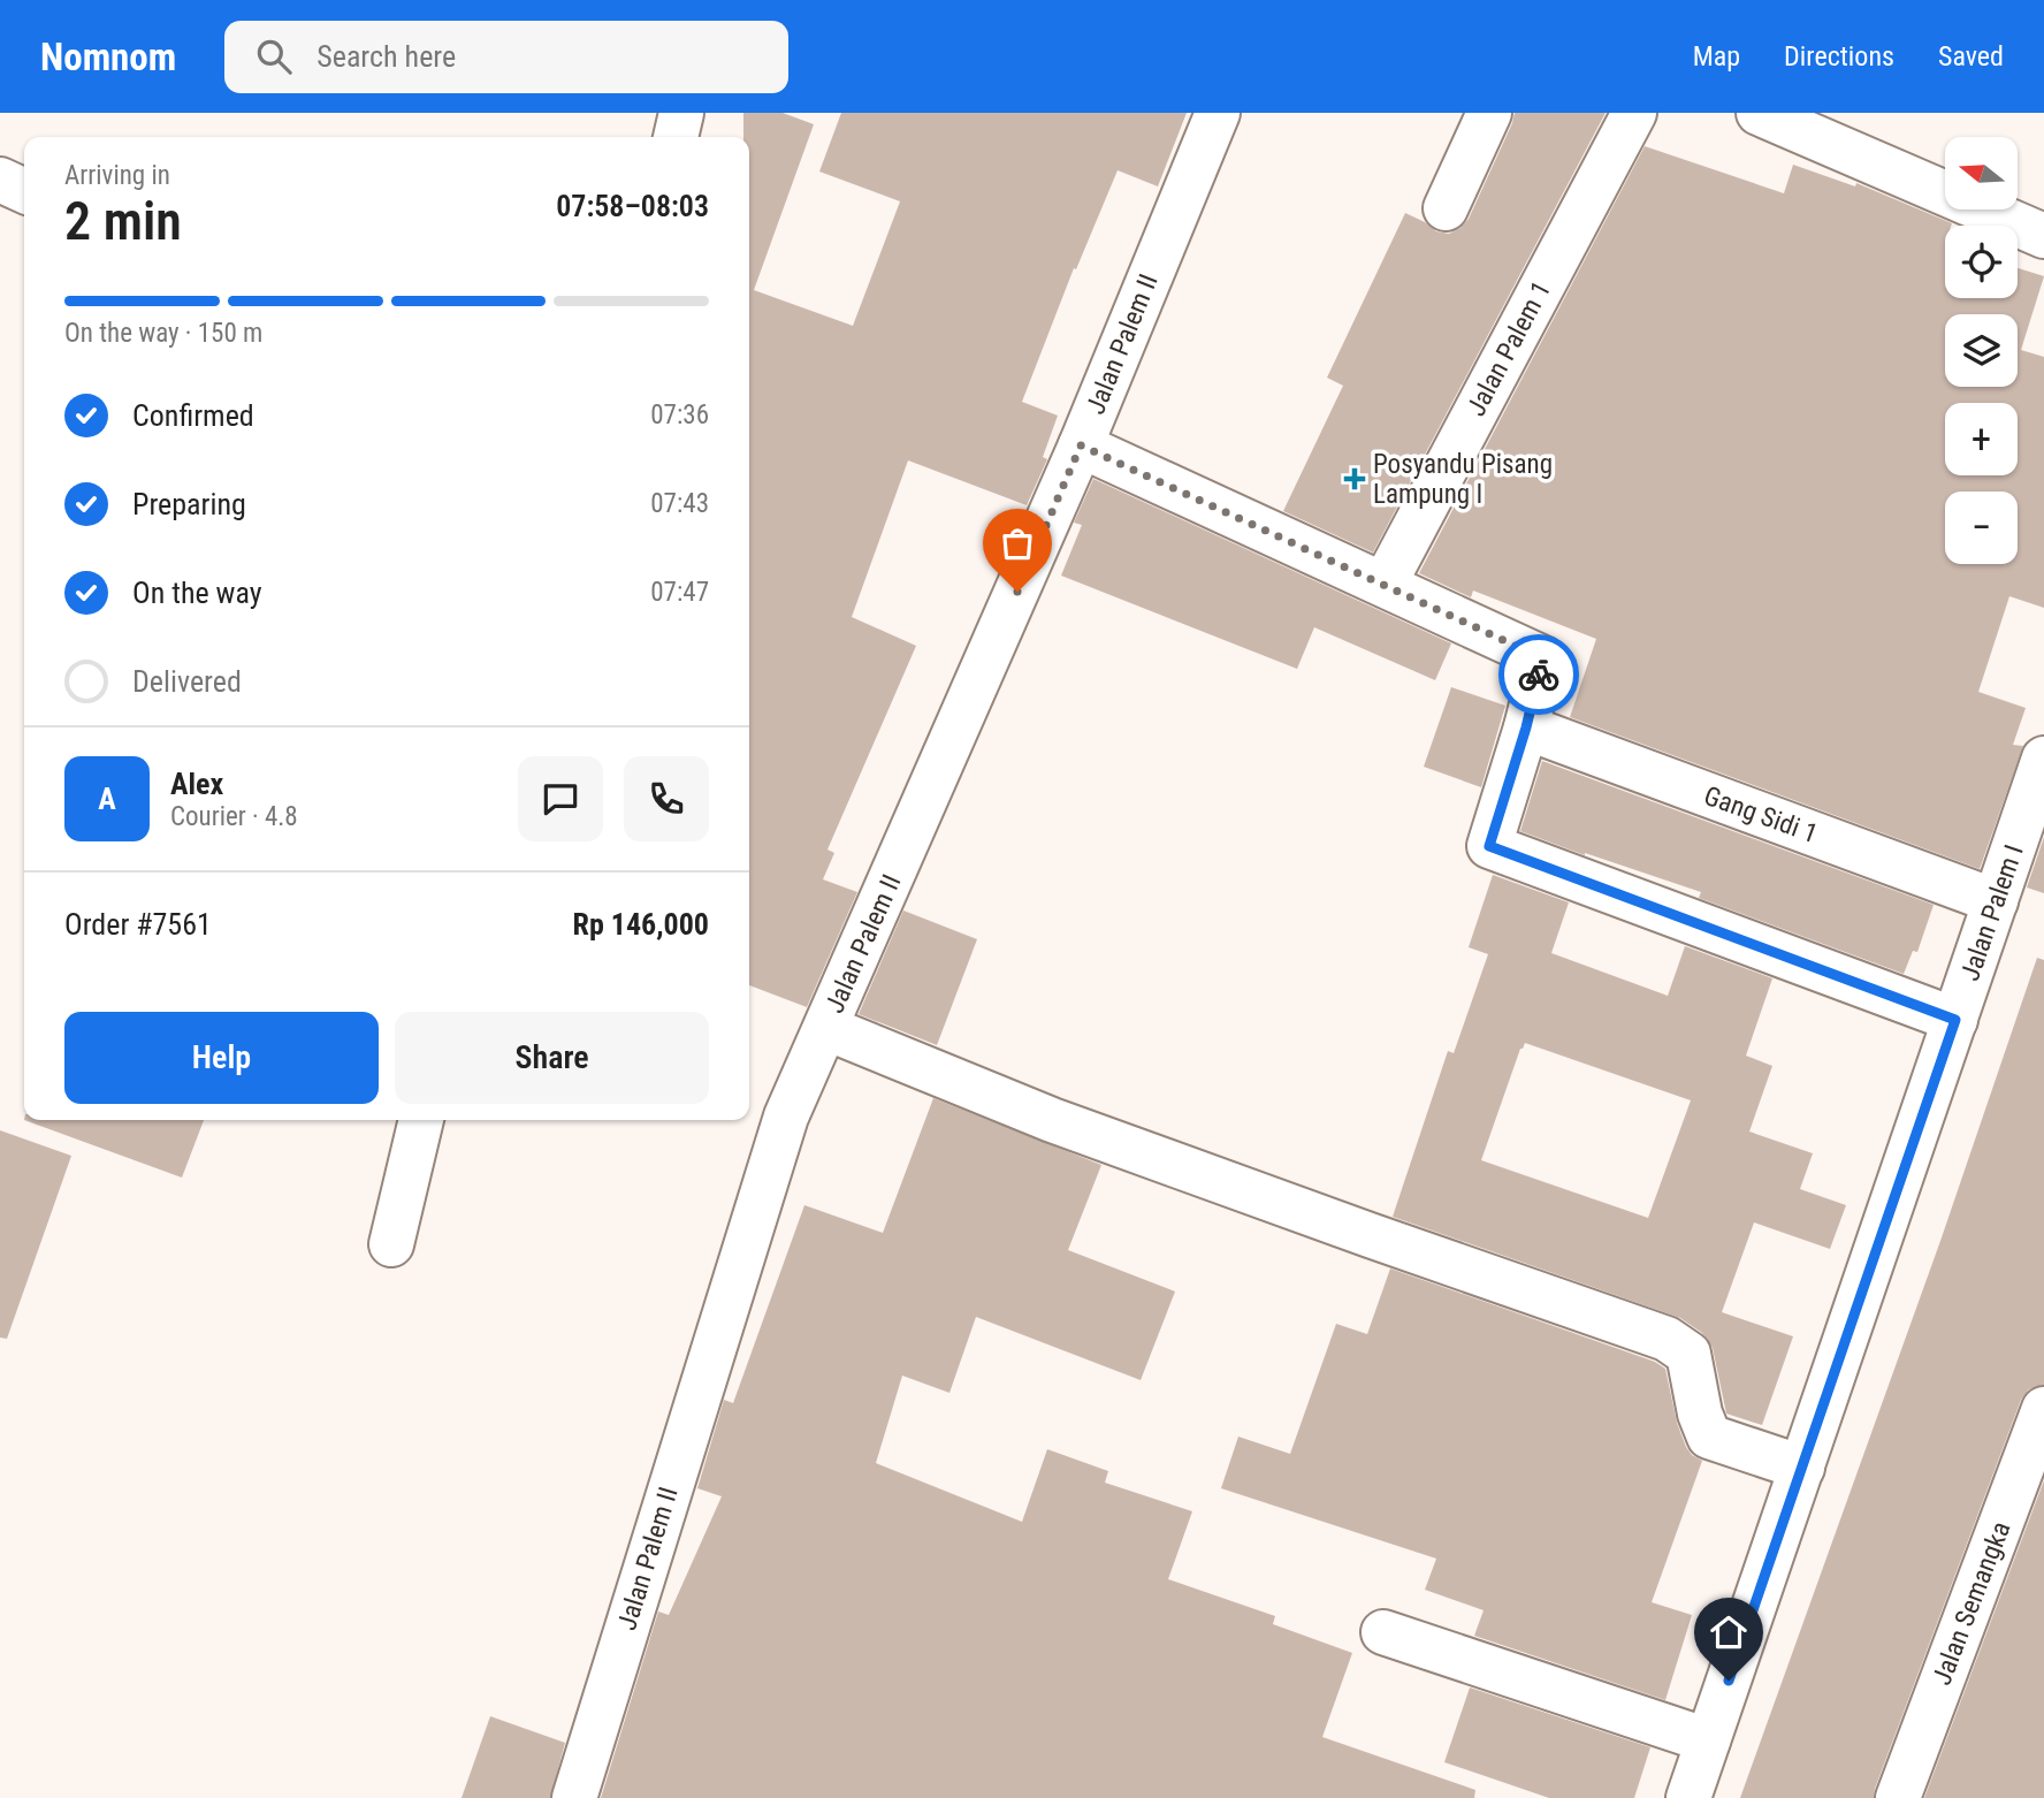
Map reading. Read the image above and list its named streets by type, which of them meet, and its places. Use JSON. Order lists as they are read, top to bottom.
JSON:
{
  "streets": {
    "street": [
      "Jalan Palem II",
      "Jalan Palem 1",
      "Gang Sidi 1",
      "Jalan Palem I",
      "Jalan Semangka"
    ]
  },
  "crossings": [
    ["Gang Sidi 1", "Jalan Palem I"]
  ],
  "places": {
    "health": ["Posyandu Pisang Lampung I"]
  },
  "north": "left",
  "page": {
    "header": "Nomnom",
    "search": "Search here",
    "nav": ["Map", "Directions", "Saved"],
    "map_buttons": ["+", "−"],
    "heading": ["2 min", "Arriving in", "07:58–08:03"],
    "panel": [
      "Alex",
      "Courier · 4.8",
      "Order #7561",
      "Rp 146,000"
    ],
    "bar": "On the way · 150 m",
    "list": [
      ["Confirmed", "07:36"],
      ["Preparing", "07:43"],
      ["On the way", "07:47"],
      "Delivered"
    ],
    "round": "A",
    "buttons": ["Help", "Share"]
  }
}
